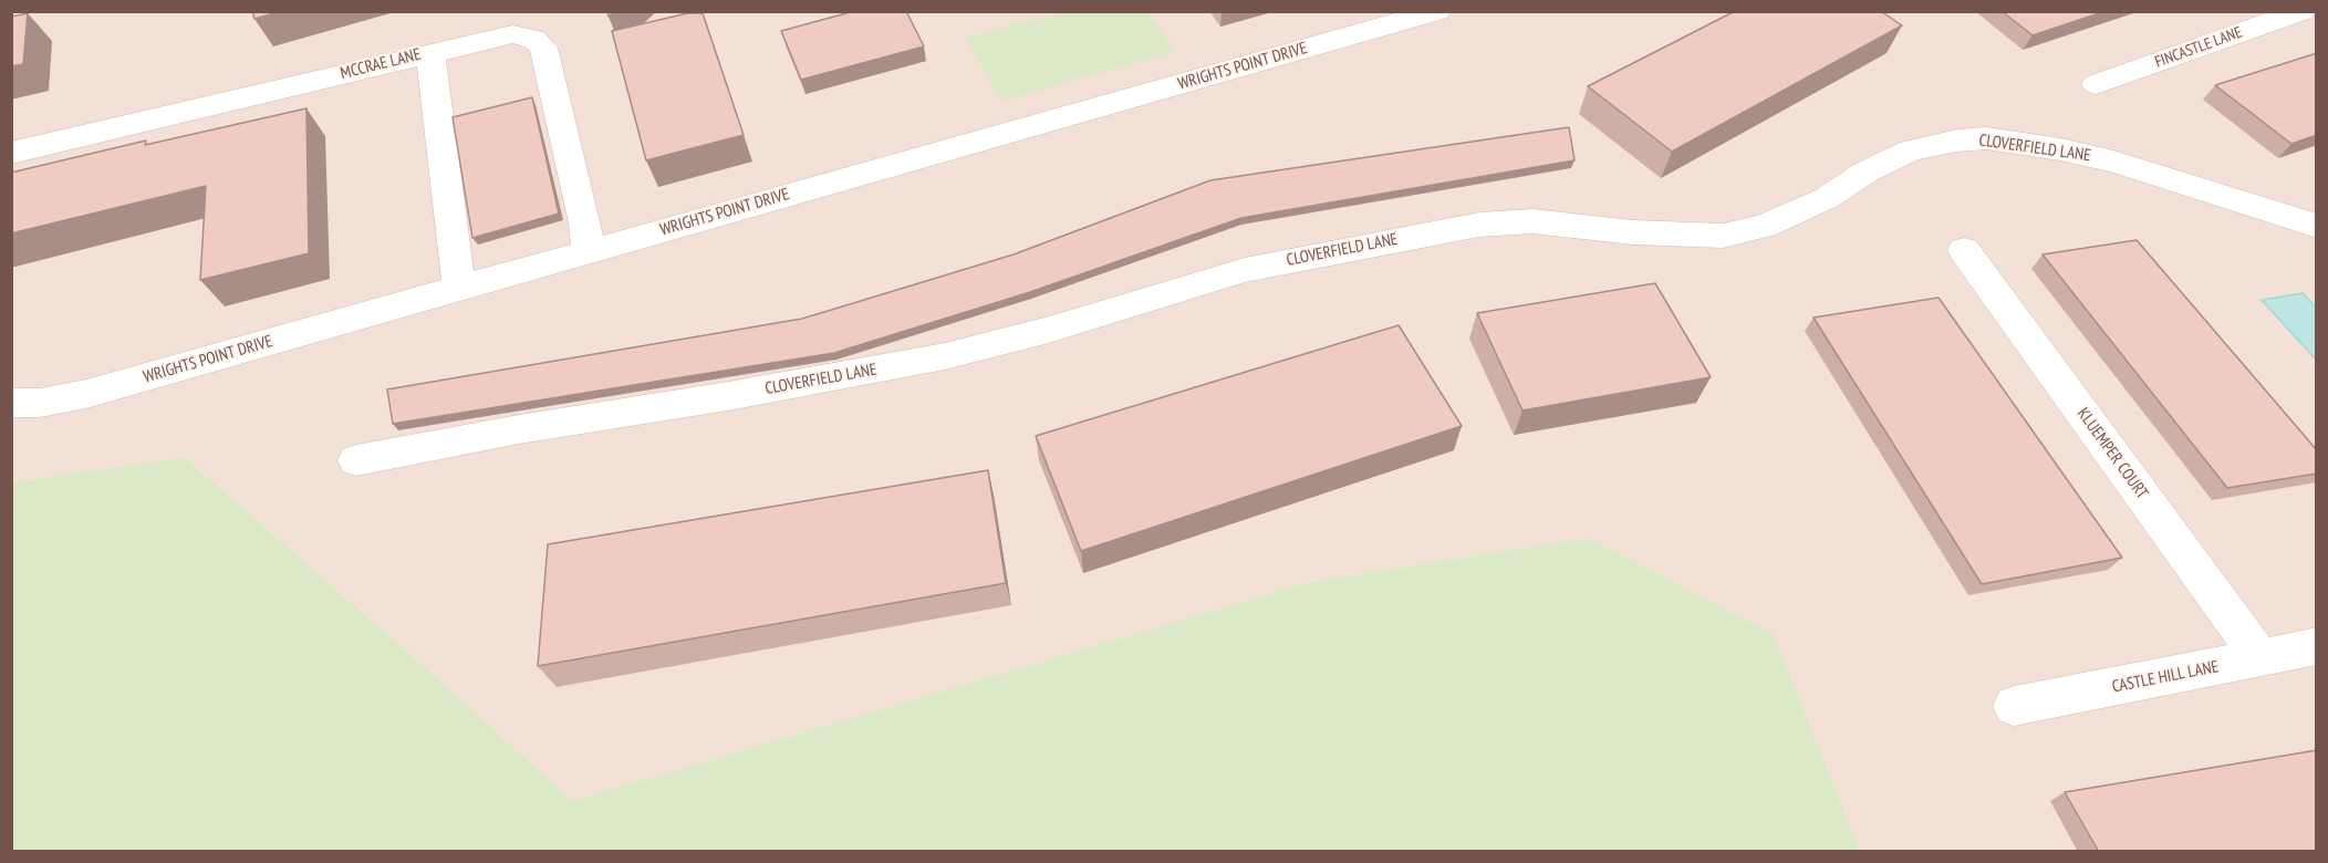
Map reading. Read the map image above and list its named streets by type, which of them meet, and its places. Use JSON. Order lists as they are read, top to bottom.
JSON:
{
  "streets": {
    "street": [
      "FINCASTLE LANE",
      "MCCRAE LANE",
      "WRIGHTS POINT DRIVE",
      "CLOVERFIELD LANE",
      "KLUEMPER COURT",
      "CASTLE HILL LANE"
    ]
  },
  "crossings": [
    ["MCCRAE LANE", "WRIGHTS POINT DRIVE"],
    ["KLUEMPER COURT", "CASTLE HILL LANE"]
  ]
}
